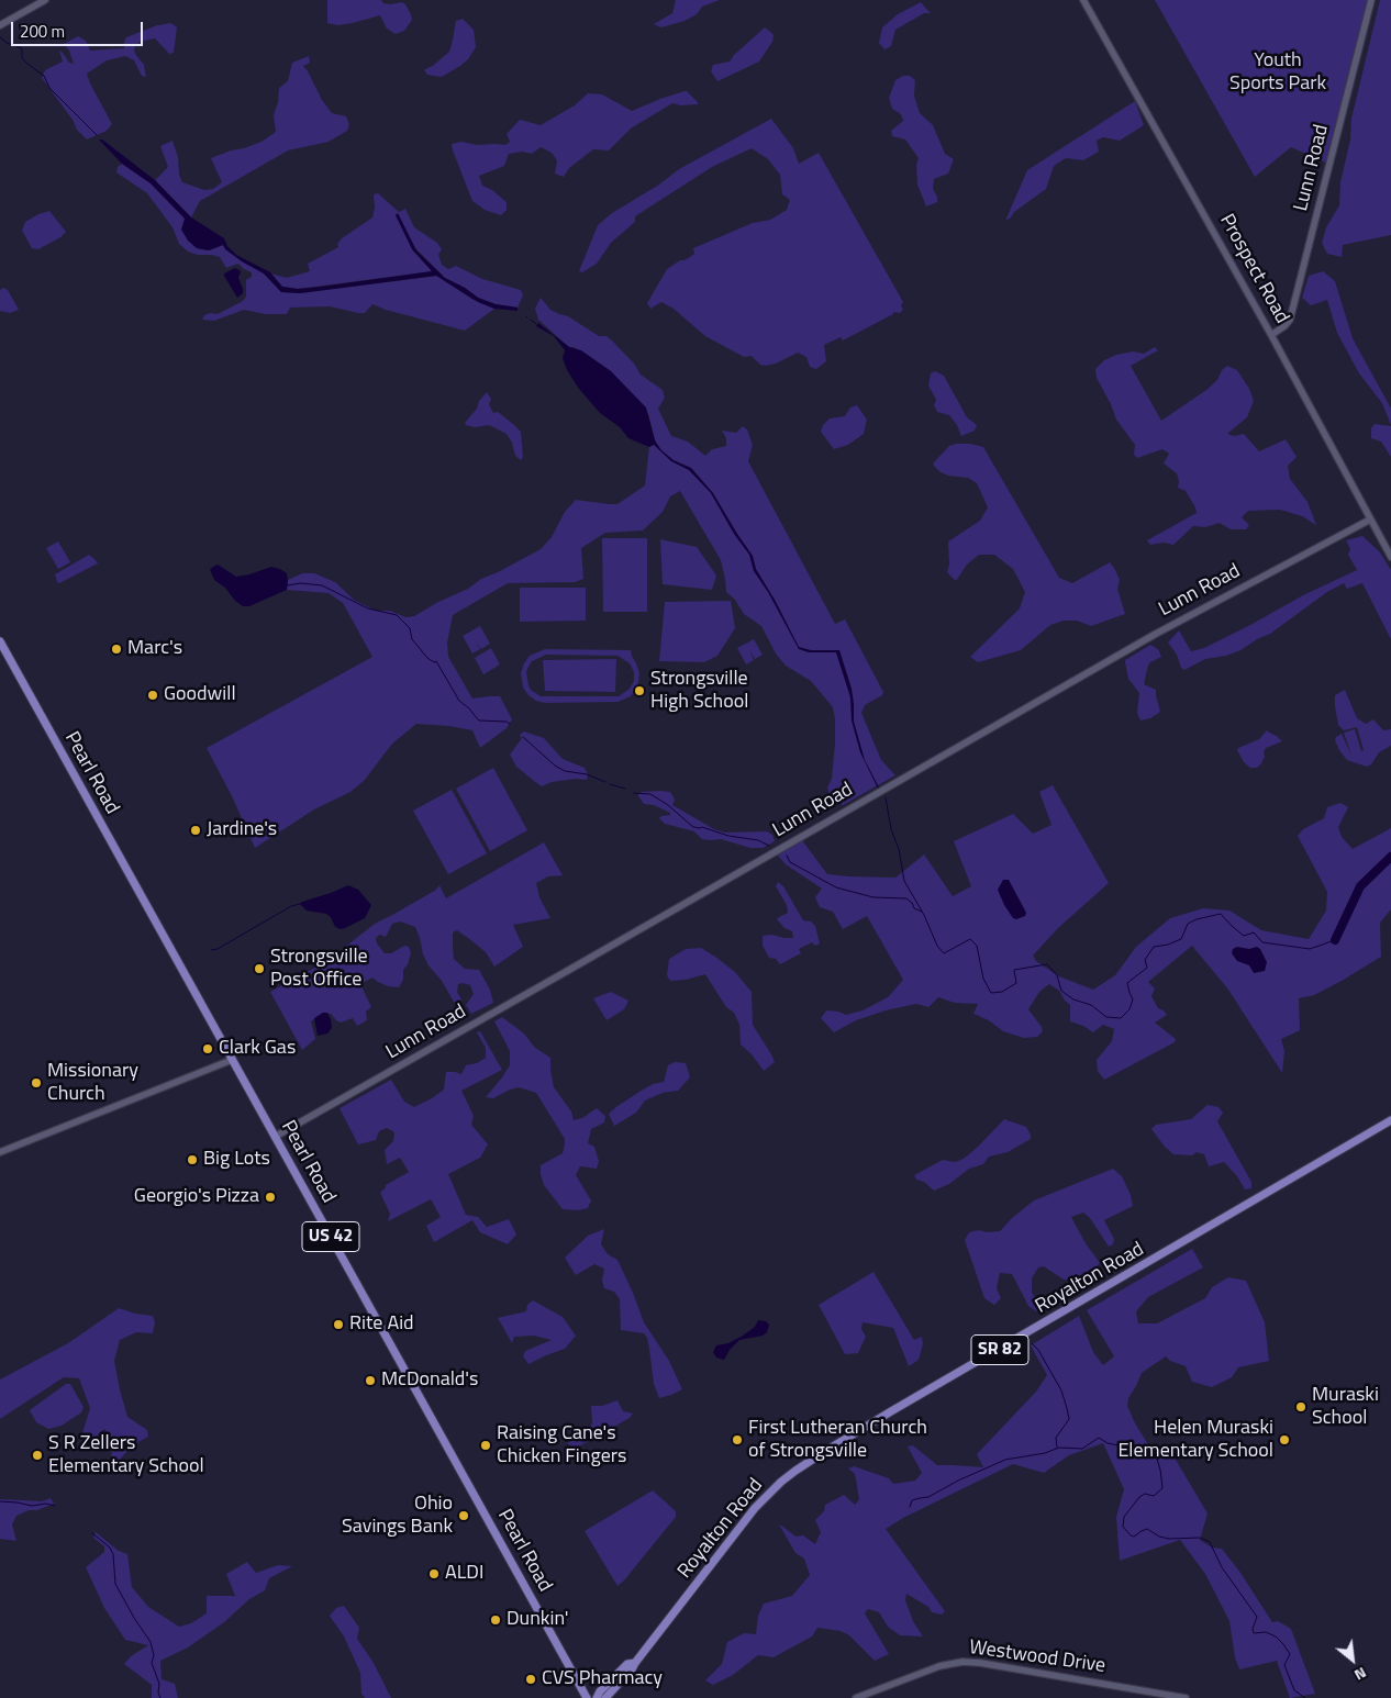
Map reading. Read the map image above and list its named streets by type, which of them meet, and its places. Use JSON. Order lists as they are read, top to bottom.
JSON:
{
  "streets": {
    "main road": [
      "Pearl Road",
      "US 42",
      "Royalton Road",
      "SR 82"
    ],
    "street": ["Lunn Road", "Prospect Road", "Westwood Drive"]
  },
  "crossings": [
    ["Lunn Road", "Prospect Road"],
    ["Lunn Road", "Pearl Road"]
  ],
  "parks": ["Youth Sports Park"],
  "places": [
    "Marc's",
    "Strongsville High School",
    "Goodwill",
    "Jardine's",
    "Strongsville Post Office",
    "Clark Gas",
    "Missionary Church",
    "Big Lots",
    "Georgio's Pizza",
    "Rite Aid",
    "McDonald's",
    "Muraski School",
    "First Lutheran Church of Strongsville",
    "Helen Muraski Elementary School",
    "Raising Cane's Chicken Fingers",
    "S R Zellers Elementary School",
    "Ohio Savings Bank",
    "ALDI",
    "Dunkin'",
    "CVS Pharmacy"
  ],
  "scale_bar": "200 m",
  "north": "bottom right"
}
